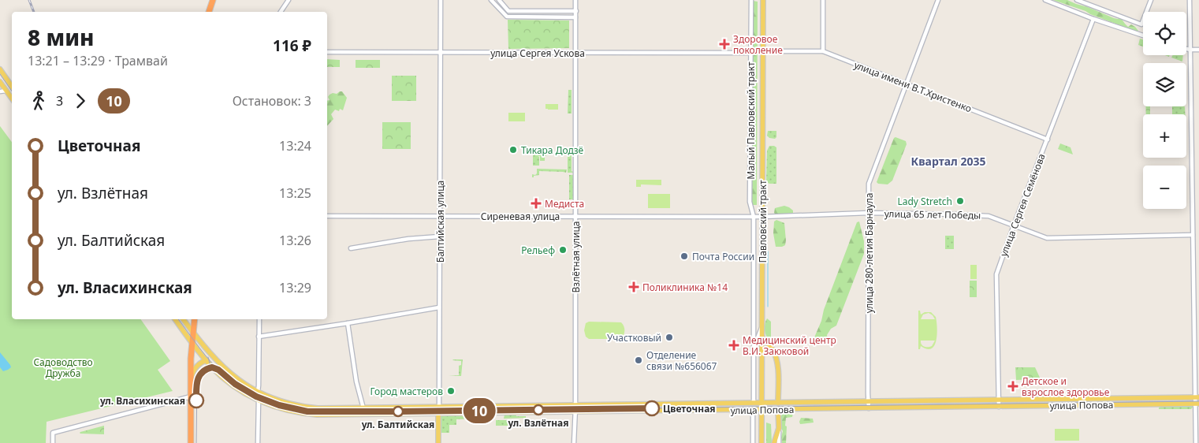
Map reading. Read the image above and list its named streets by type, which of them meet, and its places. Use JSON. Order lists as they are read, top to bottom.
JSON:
{
  "streets": {
    "main road": ["Балтийская улица", "Павловский тракт", "улица Попова"],
    "street": [
      "улица Сергея Ускова",
      "улица имени В.Т.Христенко",
      "Малый Павловский тракт",
      "улица Сергея Семёнова",
      "улица 65 лет Победы",
      "Сиреневая улица",
      "улица 280-летия Барнаула",
      "Взлётная улица"
    ]
  },
  "crossings": [
    ["улица Сергея Ускова", "Малый Павловский тракт"],
    ["улица Сергея Ускова", "Балтийская улица"],
    ["улица Сергея Ускова", "Взлётная улица"],
    ["улица имени В.Т.Христенко", "улица Сергея Семёнова"],
    ["улица имени В.Т.Христенко", "улица 280-летия Барнаула"],
    ["Малый Павловский тракт", "Сиреневая улица"],
    ["Малый Павловский тракт", "улица Попова"],
    ["улица Сергея Семёнова", "улица 65 лет Победы"],
    ["улица Сергея Семёнова", "улица Попова"],
    ["улица 65 лет Победы", "Сиреневая улица"],
    ["улица 65 лет Победы", "Павловский тракт"],
    ["улица 65 лет Победы", "улица 280-летия Барнаула"],
    ["Сиреневая улица", "Балтийская улица"],
    ["Сиреневая улица", "Павловский тракт"],
    ["Сиреневая улица", "Взлётная улица"],
    ["Балтийская улица", "улица Попова"],
    ["Павловский тракт", "улица Попова"],
    ["улица 280-летия Барнаула", "улица Попова"],
    ["Взлётная улица", "улица Попова"]
  ],
  "districts": ["Квартал 2035"],
  "parks": ["Садоводство Дружба"],
  "places": {
    "health": [
      "Здоровое поколение",
      "Медиста",
      "Поликлиника №14",
      "Медицинский центр В.И. Заюковой",
      "Детское и взрослое здоровье"
    ],
    "other": [
      "Тикара Додзё",
      "Lady Stretch",
      "Рельеф",
      "Почта России",
      "Участковый",
      "Отделение связи №656067",
      "Город мастеров",
      "ул. Власихинская",
      "Цветочная",
      "ул. Взлётная",
      "ул. Балтийская"
    ]
  },
  "lines": ["tram line 10"],
  "page": {
    "on_map": "10",
    "map_buttons": ["+", "−"],
    "heading": ["8 мин", "13:21 – 13:29 · Трамвай", "116 ₽"],
    "legs": ["3", "10", "Остановок: 3"],
    "list": [
      {
        "name": "Цветочная",
        "value": "13:24"
      },
      {
        "name": "ул. Взлётная",
        "value": "13:25"
      },
      {
        "name": "ул. Балтийская",
        "value": "13:26"
      },
      {
        "name": "ул. Власихинская",
        "value": "13:29"
      }
    ]
  }
}
